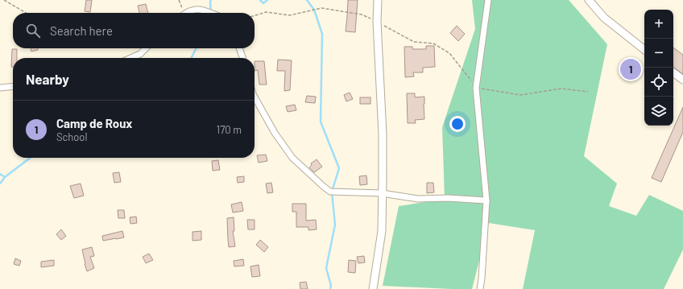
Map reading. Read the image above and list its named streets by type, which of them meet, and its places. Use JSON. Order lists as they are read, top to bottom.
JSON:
{
  "page": {
    "map_buttons": ["+", "−"],
    "search": "Search here",
    "pins": "1",
    "heading": "Nearby",
    "list": [
      {
        "mark": "1",
        "name": "Camp de Roux",
        "note": "School",
        "value": "170 m"
      }
    ]
  }
}
